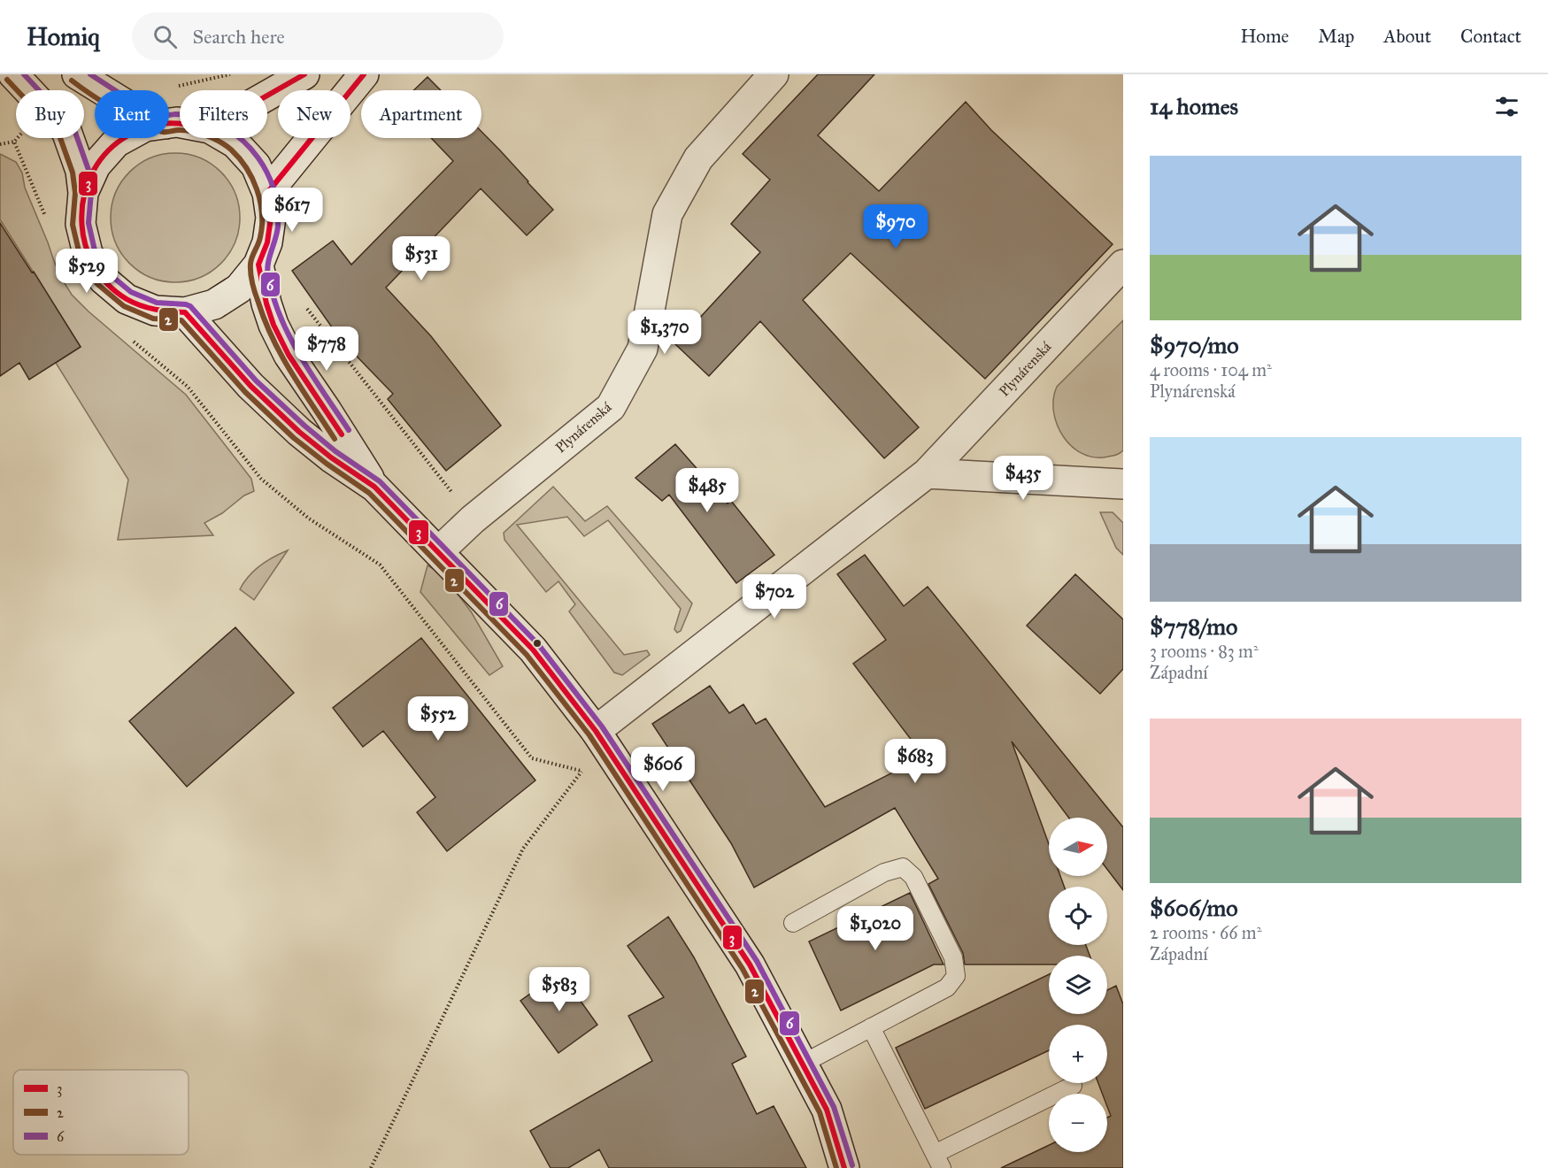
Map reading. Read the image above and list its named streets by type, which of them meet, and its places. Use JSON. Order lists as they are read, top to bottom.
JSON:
{
  "streets": {
    "street": ["Plynárenská"]
  },
  "lines": ["transit line 3", "transit line 6", "transit line 2"],
  "legend": ["3", "2", "6"],
  "north": "right",
  "page": {
    "header": "Homiq",
    "search": "Search here",
    "nav": [
      "Home",
      "Map",
      "About",
      "Contact"
    ],
    "heading": "14 homes",
    "chip": [
      "Buy",
      "Rent",
      "Filters",
      "New",
      "Apartment"
    ],
    "list": [
      {
        "name": "$970/mo",
        "note": "4 rooms · 104 m² · Plynárenská"
      },
      {
        "name": "$778/mo",
        "note": "3 rooms · 83 m² · Západní"
      },
      {
        "name": "$606/mo",
        "note": "2 rooms · 66 m² · Západní"
      }
    ],
    "price": [
      "$617",
      "$970",
      "$531",
      "$529",
      "$1,370",
      "$778",
      "$435",
      "$485",
      "$702",
      "$552",
      "$683",
      "$606",
      "$1,020",
      "$583"
    ],
    "map_buttons": ["+", "−"]
  }
}
